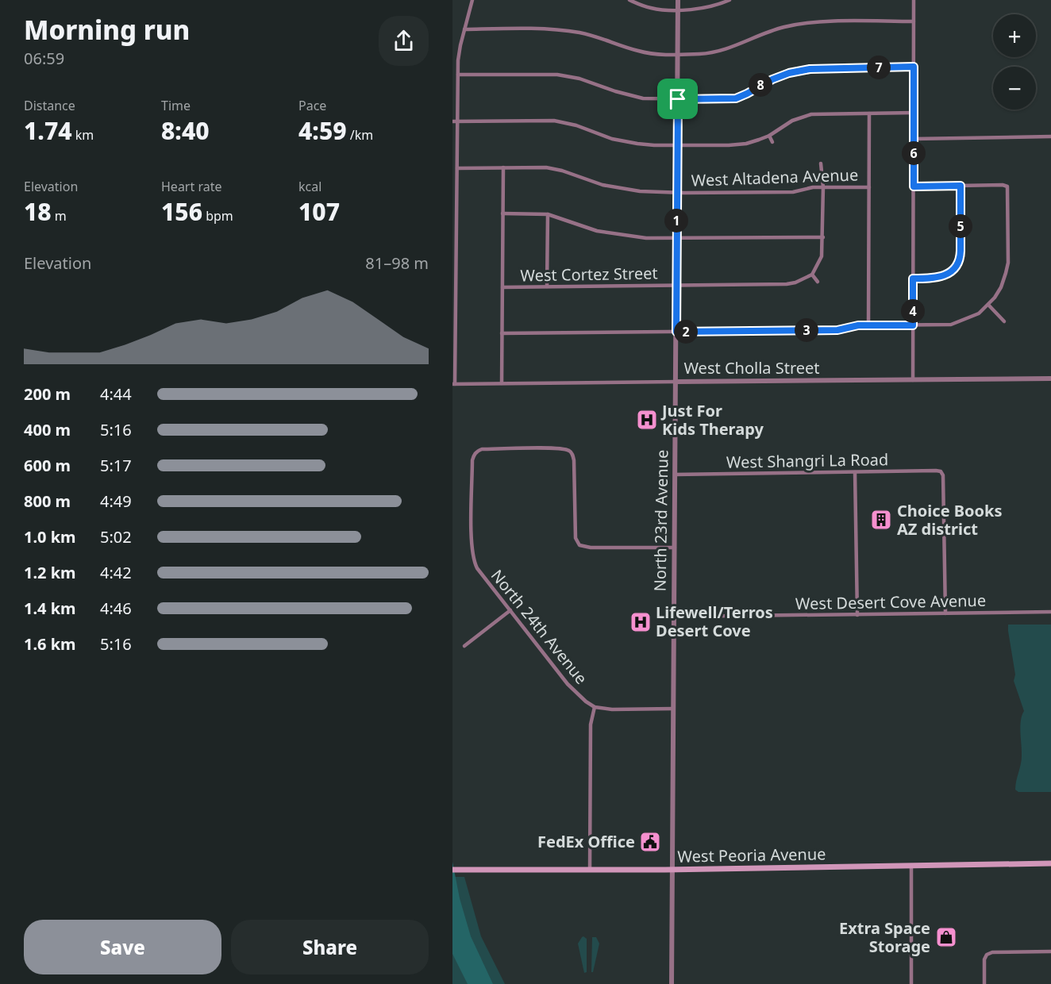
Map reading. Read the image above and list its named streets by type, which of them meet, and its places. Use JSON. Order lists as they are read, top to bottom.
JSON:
{
  "streets": {
    "main road": ["West Peoria Avenue"],
    "street": [
      "West Altadena Avenue",
      "West Cortez Street",
      "West Cholla Street",
      "West Shangri La Road",
      "North 23rd Avenue",
      "West Desert Cove Avenue",
      "North 24th Avenue"
    ]
  },
  "crossings": [
    ["West Altadena Avenue", "North 23rd Avenue"],
    ["West Cortez Street", "North 23rd Avenue"],
    ["West Cholla Street", "North 23rd Avenue"],
    ["West Shangri La Road", "North 23rd Avenue"],
    ["West Shangri La Road", "West Desert Cove Avenue"],
    ["North 23rd Avenue", "West Desert Cove Avenue"],
    ["North 23rd Avenue", "North 24th Avenue"],
    ["North 23rd Avenue", "West Peoria Avenue"]
  ],
  "places": {
    "hospital": ["Just For Kids Therapy", "Lifewell/Terros Desert Cove"],
    "building": ["Choice Books AZ district"],
    "public building": ["FedEx Office"],
    "shop": ["Extra Space Storage"]
  },
  "page": {
    "heading": ["Morning run", "06:59"],
    "map_buttons": ["+", "−"],
    "pins": [
      "7",
      "8",
      "6",
      "1",
      "5",
      "4",
      "3",
      "2"
    ],
    "stats": [
      ["Distance", "1.74 km"],
      ["Time", "8:40"],
      ["Pace", "4:59 /km"],
      ["Elevation", "18 m"],
      ["Heart rate", "156 bpm"],
      ["kcal", "107"]
    ],
    "chart": ["Elevation", "81–98 m"],
    "list": [
      {
        "name": "200 m",
        "note": "4:44"
      },
      {
        "name": "400 m",
        "note": "5:16"
      },
      {
        "name": "600 m",
        "note": "5:17"
      },
      {
        "name": "800 m",
        "note": "4:49"
      },
      {
        "name": "1.0 km",
        "note": "5:02"
      },
      {
        "name": "1.2 km",
        "note": "4:42"
      },
      {
        "name": "1.4 km",
        "note": "4:46"
      },
      {
        "name": "1.6 km",
        "note": "5:16"
      }
    ],
    "buttons": ["Save", "Share"]
  }
}
